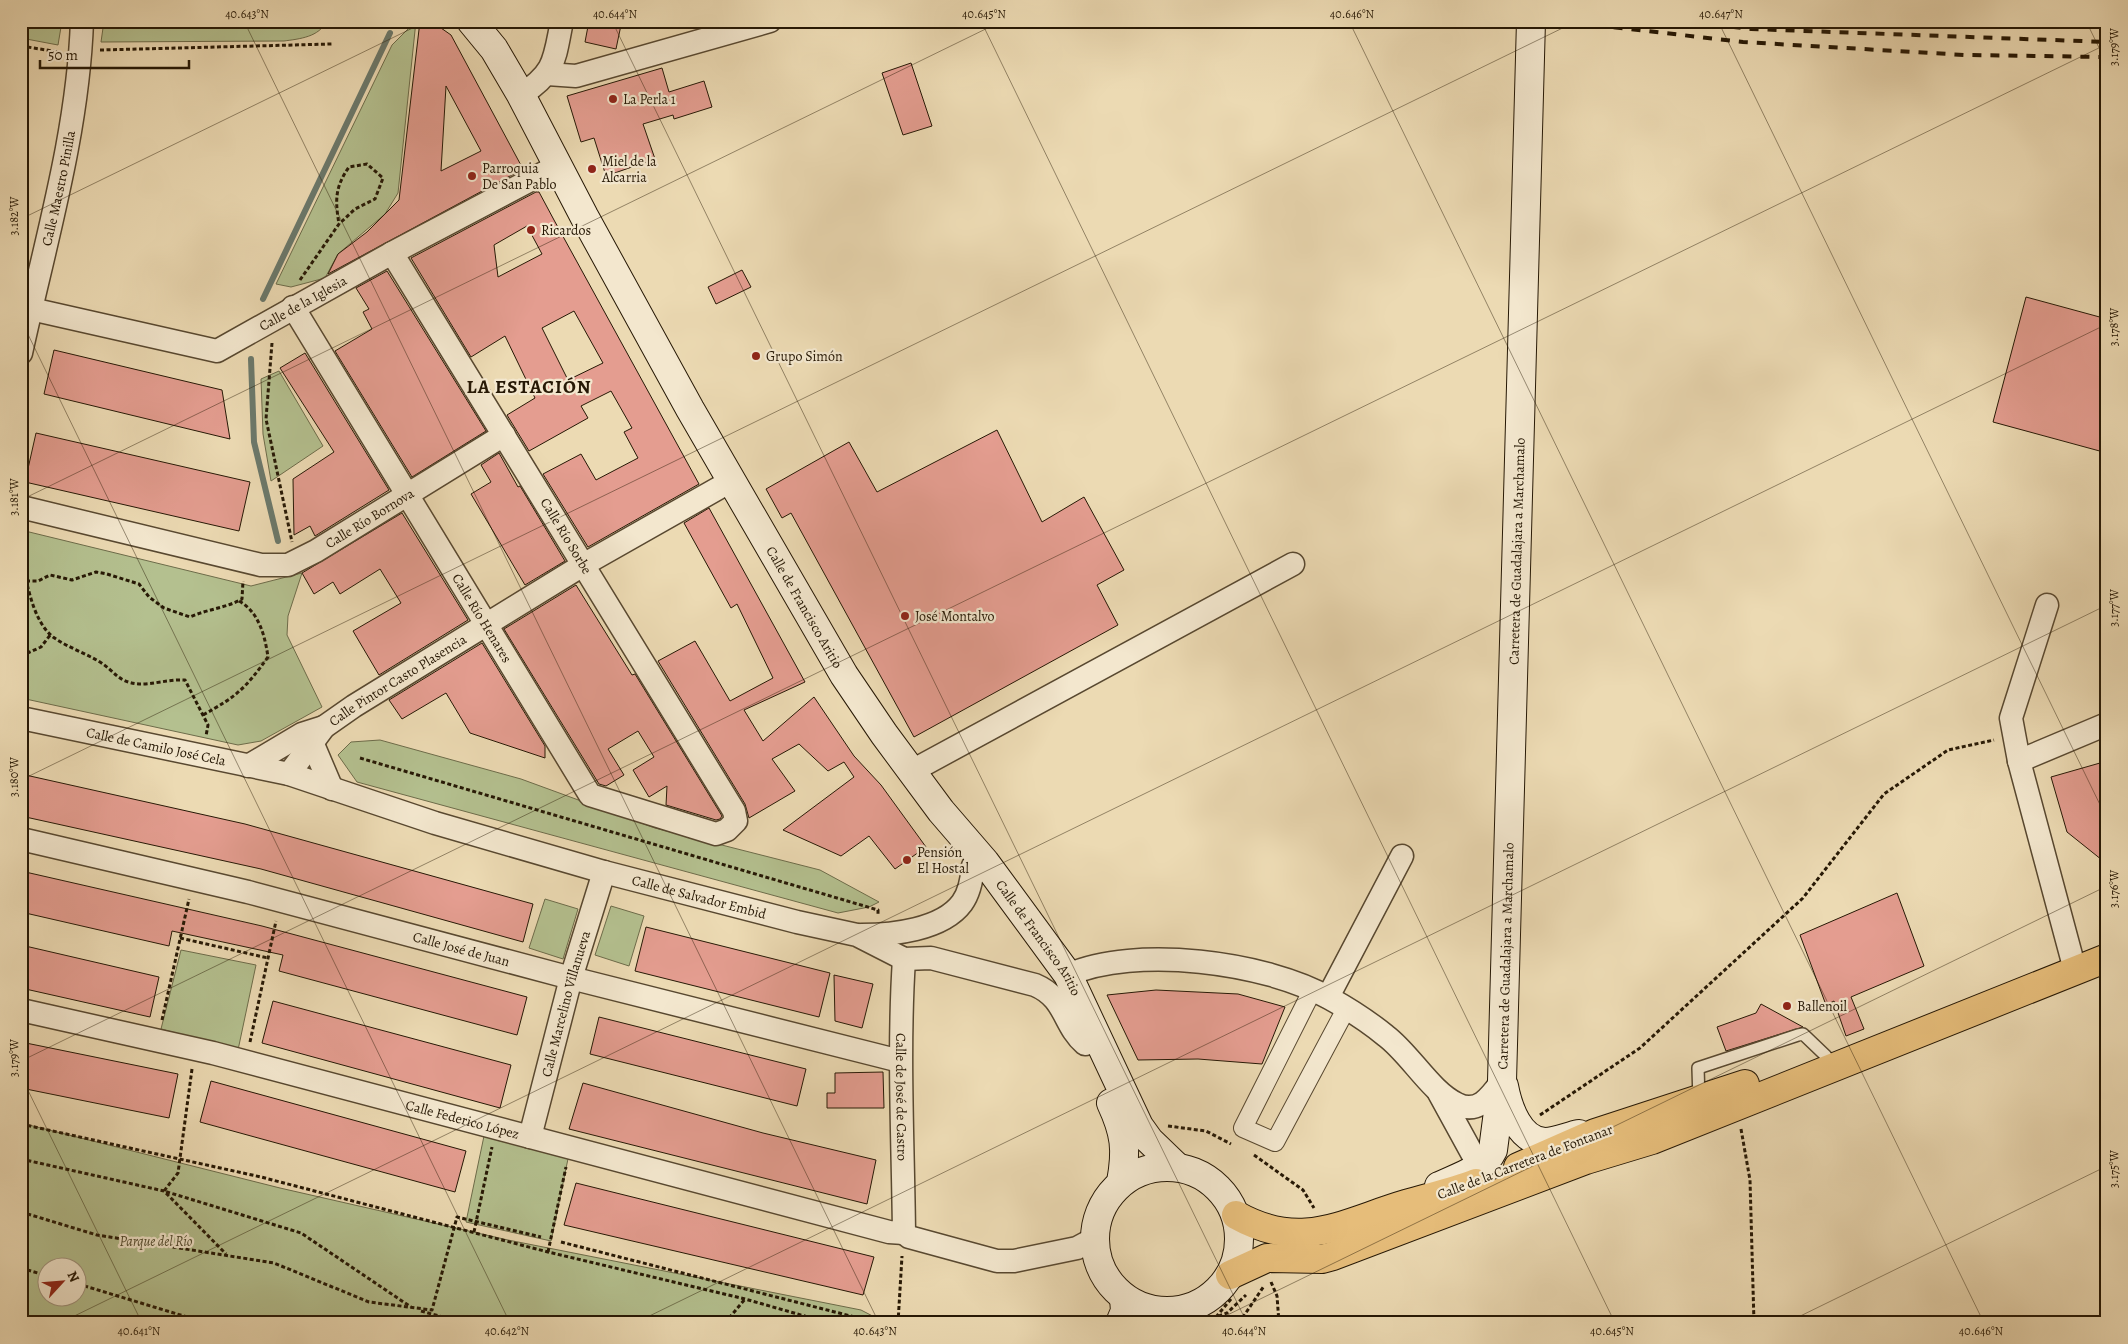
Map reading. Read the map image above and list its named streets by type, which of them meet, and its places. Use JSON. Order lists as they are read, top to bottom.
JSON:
{
  "streets": {
    "main road": ["Carretera de Guadalajara a Marchamalo", "Calle de Francisco Aritio", "Calle de la Carretera de Fontanar"],
    "street": [
      "Calle Maestro Pinilla",
      "Calle de la Iglesia",
      "Calle Río Bornova",
      "Calle Río Sorbe",
      "Calle Río Henares",
      "Calle Pintor Casto Plasencia",
      "Calle de Camilo José Cela",
      "Calle de Salvador Embid",
      "Calle José de Juan",
      "Calle Marcelino Villanueva",
      "Calle de José de Castro",
      "Calle Federico López"
    ]
  },
  "crossings": [
    ["Calle Maestro Pinilla", "Calle de la Iglesia"],
    ["Calle de la Iglesia", "Calle Río Sorbe"],
    ["Calle de la Iglesia", "Calle de Francisco Aritio"],
    ["Calle de la Iglesia", "Calle Río Henares"],
    ["Calle Río Bornova", "Calle Río Sorbe"],
    ["Calle Río Bornova", "Calle Río Henares"],
    ["Calle Río Sorbe", "Calle Río Henares"],
    ["Calle Río Sorbe", "Calle Pintor Casto Plasencia"],
    ["Calle de Francisco Aritio", "Calle Pintor Casto Plasencia"],
    ["Calle de Francisco Aritio", "Calle Federico López"],
    ["Calle de Francisco Aritio", "Calle de la Carretera de Fontanar"],
    ["Calle Río Henares", "Calle Pintor Casto Plasencia"],
    ["Calle Pintor Casto Plasencia", "Calle de Camilo José Cela"],
    ["Calle Pintor Casto Plasencia", "Calle de Salvador Embid"],
    ["Calle de Camilo José Cela", "Calle de Salvador Embid"],
    ["Calle de Salvador Embid", "Calle Marcelino Villanueva"],
    ["Calle de Salvador Embid", "Calle de José de Castro"],
    ["Calle José de Juan", "Calle Marcelino Villanueva"],
    ["Calle José de Juan", "Calle de José de Castro"],
    ["Calle Marcelino Villanueva", "Calle Federico López"],
    ["Calle de José de Castro", "Calle Federico López"],
    ["Calle Federico López", "Calle de la Carretera de Fontanar"]
  ],
  "districts": ["LA ESTACIÓN"],
  "parks": ["Parque del Río"],
  "places": [
    "La Perla 1",
    "Miel de la Alcarria",
    "Parroquia De San Pablo",
    "Ricardos",
    "Grupo Simón",
    "José Montalvo",
    "Pensión El Hostal",
    "Ballenoil"
  ],
  "scale_bar": "50 m",
  "north": "top right",
  "coordinates": [
    "40.643°N",
    "40.644°N",
    "40.645°N",
    "40.646°N",
    "40.647°N",
    "3.179°W",
    "3.182°W",
    "3.178°W",
    "3.181°W",
    "3.177°W",
    "3.180°W",
    "3.176°W",
    "3.175°W",
    "40.641°N",
    "40.642°N"
  ]
}
